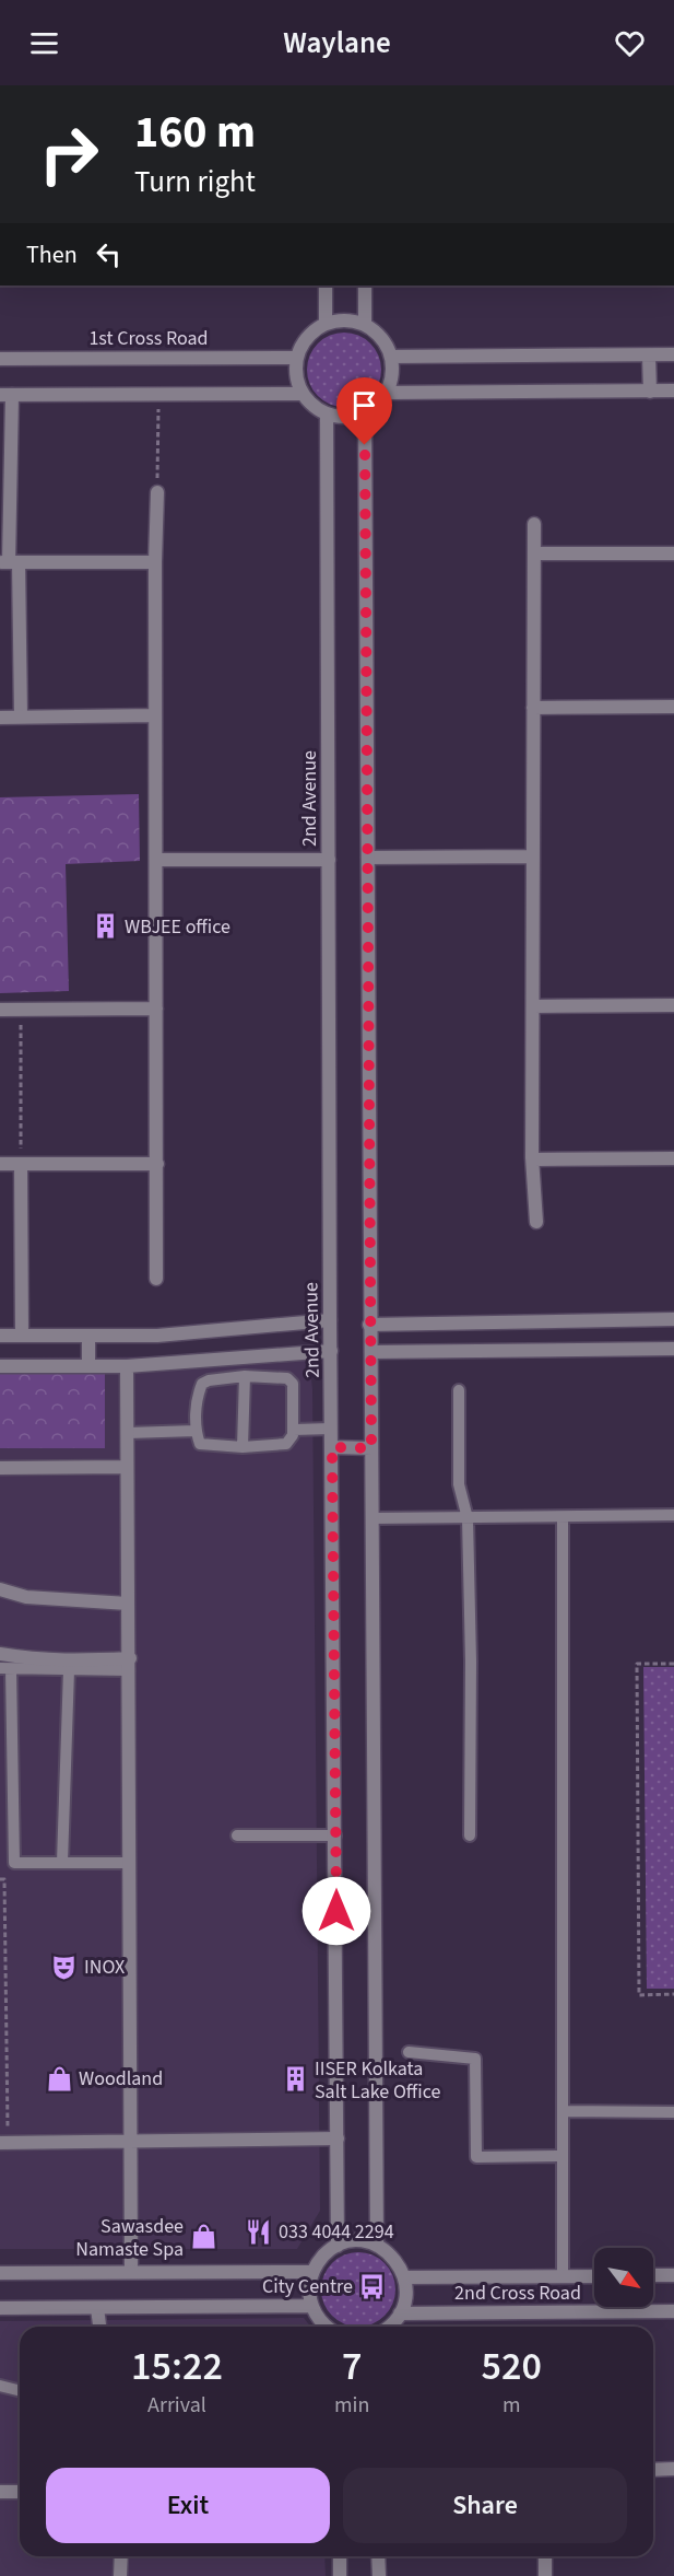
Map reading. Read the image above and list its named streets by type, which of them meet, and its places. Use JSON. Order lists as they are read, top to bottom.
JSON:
{
  "streets": {
    "street": ["1st Cross Road", "2nd Avenue", "2nd Cross Road"]
  },
  "crossings": [
    ["1st Cross Road", "2nd Avenue"]
  ],
  "places": {
    "building": ["WBJEE office", "IISER Kolkata Salt Lake Office"],
    "theatre": ["INOX"],
    "shop": ["Woodland", "Sawasdee Namaste Spa"],
    "restaurant": ["033 4044 2294"],
    "bus stop": ["City Centre"]
  },
  "north": "bottom right",
  "page": {
    "header": "Waylane",
    "turn": ["160 m", "Turn right"],
    "then": "Then",
    "eta": [
      "15:22",
      "Arrival",
      "7",
      "min",
      "520",
      "m"
    ],
    "buttons": ["Exit", "Share"]
  }
}
